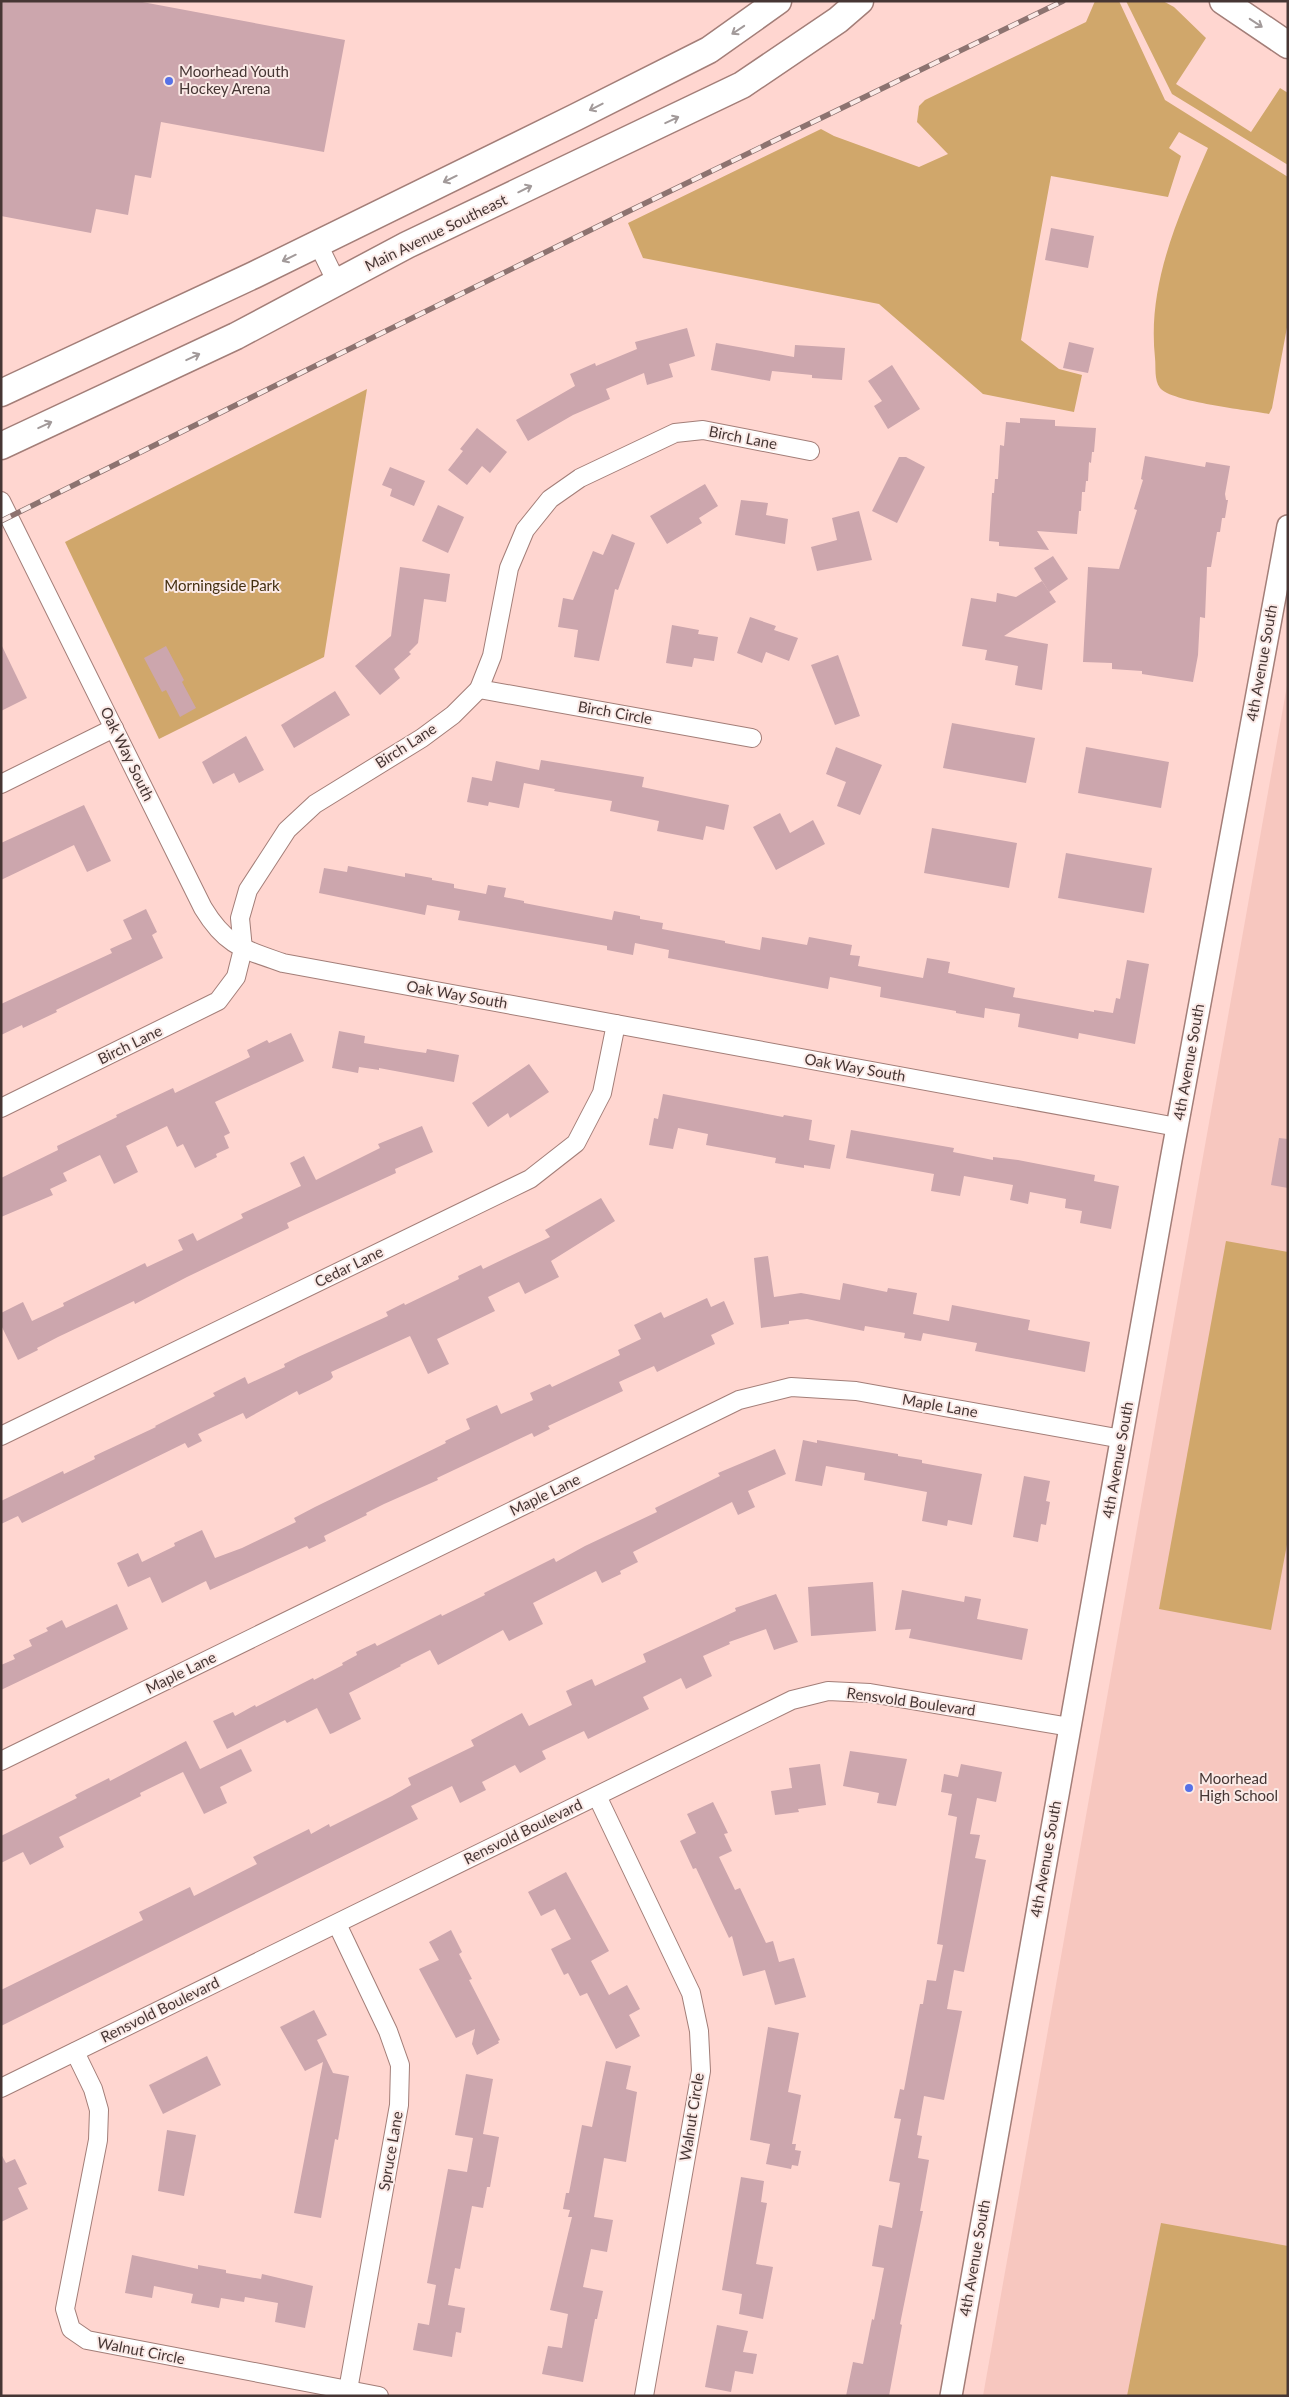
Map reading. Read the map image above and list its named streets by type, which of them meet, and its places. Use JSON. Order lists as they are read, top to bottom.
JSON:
{
  "streets": {
    "main road": ["Main Avenue Southeast"],
    "street": [
      "Birch Lane",
      "4th Avenue South",
      "Birch Circle",
      "Oak Way South",
      "Cedar Lane",
      "Maple Lane",
      "Rensvold Boulevard",
      "Walnut Circle",
      "Spruce Lane"
    ]
  },
  "crossings": [
    ["Birch Lane", "Birch Circle"],
    ["Birch Lane", "Oak Way South"],
    ["4th Avenue South", "Oak Way South"],
    ["4th Avenue South", "Maple Lane"],
    ["4th Avenue South", "Rensvold Boulevard"],
    ["Oak Way South", "Cedar Lane"],
    ["Rensvold Boulevard", "Walnut Circle"],
    ["Rensvold Boulevard", "Spruce Lane"],
    ["Walnut Circle", "Spruce Lane"]
  ],
  "parks": ["Morningside Park"],
  "places": ["Moorhead Youth Hockey Arena", "Moorhead High School"]
}
